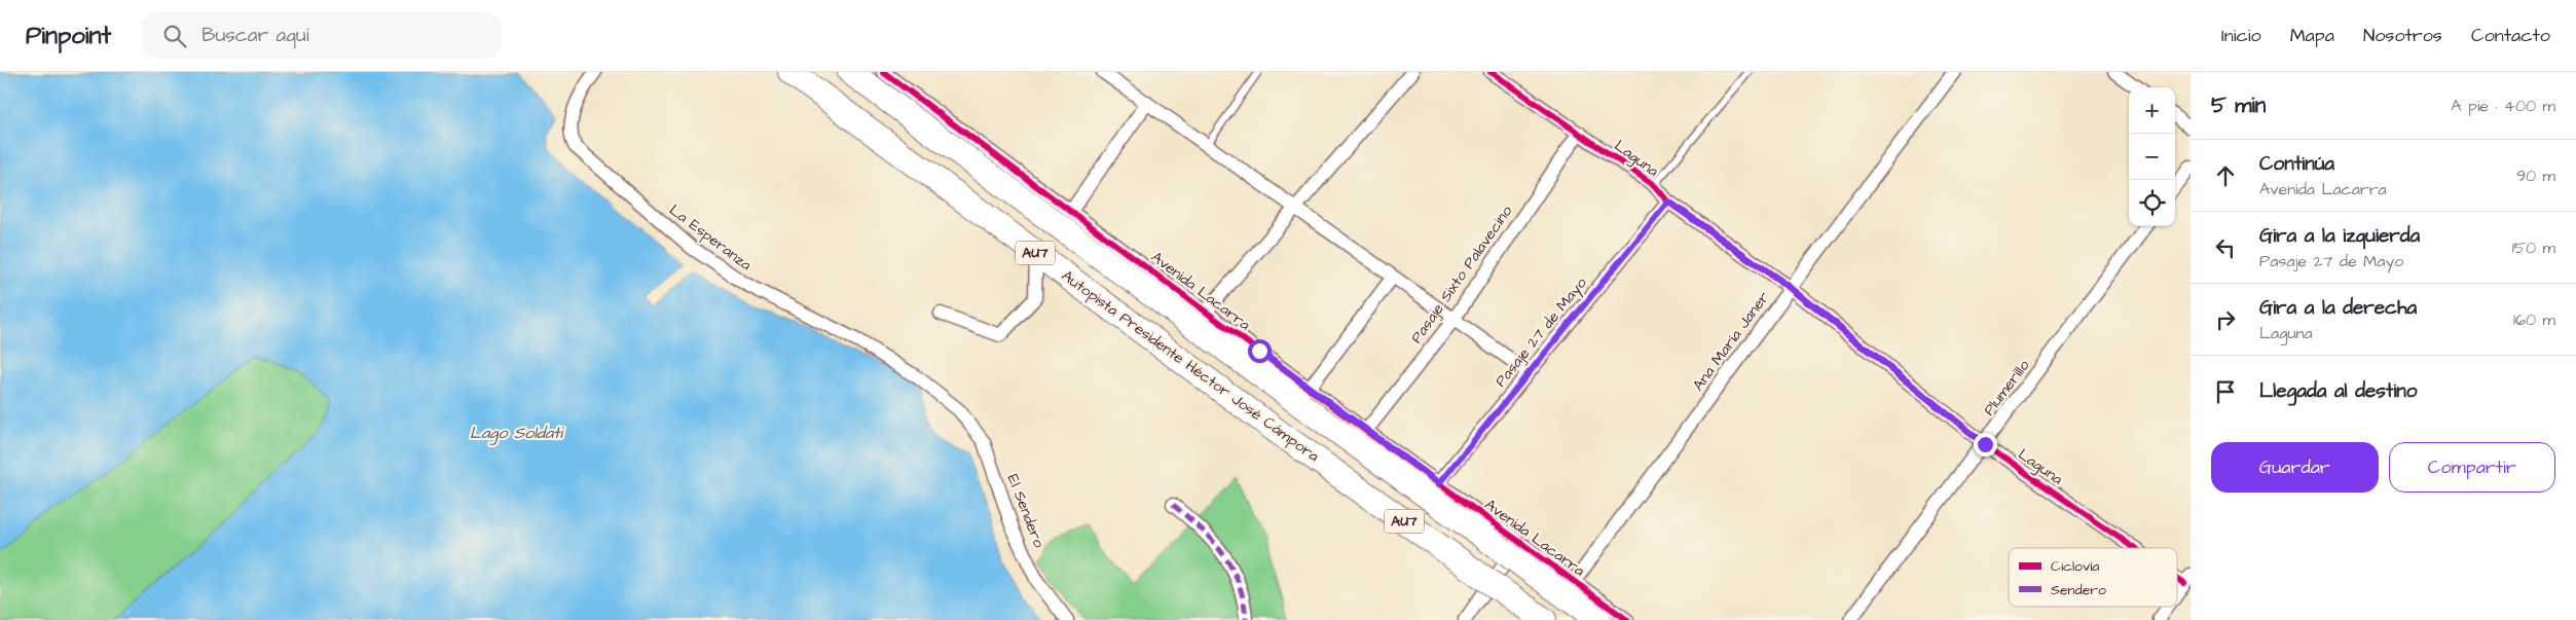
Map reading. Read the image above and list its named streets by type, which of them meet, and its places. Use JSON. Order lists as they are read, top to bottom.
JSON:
{
  "streets": {
    "highway": ["AU7", "Autopista Presidente Héctor José Cámpora"],
    "street": [
      "Laguna",
      "La Esperanza",
      "Pasaje Sixto Palavecino",
      "Avenida Lacarra",
      "Pasaje 27 de Mayo",
      "Ana María Janer",
      "Plumerillo",
      "El Sendero"
    ]
  },
  "crossings": [
    ["Laguna", "Pasaje Sixto Palavecino"],
    ["Laguna", "Pasaje 27 de Mayo"],
    ["Laguna", "Ana María Janer"],
    ["Laguna", "Plumerillo"],
    ["La Esperanza", "El Sendero"],
    ["AU7", "Avenida Lacarra"],
    ["Pasaje Sixto Palavecino", "Avenida Lacarra"],
    ["Avenida Lacarra", "Pasaje 27 de Mayo"],
    ["Avenida Lacarra", "Ana María Janer"]
  ],
  "water": ["Lago Soldati"],
  "legend": ["Ciclovía", "Sendero"],
  "page": {
    "header": "Pinpoint",
    "search": "Buscar aquí",
    "nav": [
      "Inicio",
      "Mapa",
      "Nosotros",
      "Contacto"
    ],
    "heading": ["5 min", "A pie · 400 m"],
    "map_buttons": ["+", "−"],
    "list": [
      ["Continúa", "Avenida Lacarra", "90 m"],
      ["Gira a la izquierda", "Pasaje 27 de Mayo", "150 m"],
      ["Gira a la derecha", "Laguna", "160 m"],
      "Llegada al destino"
    ],
    "buttons": ["Guardar", "Compartir"]
  }
}
